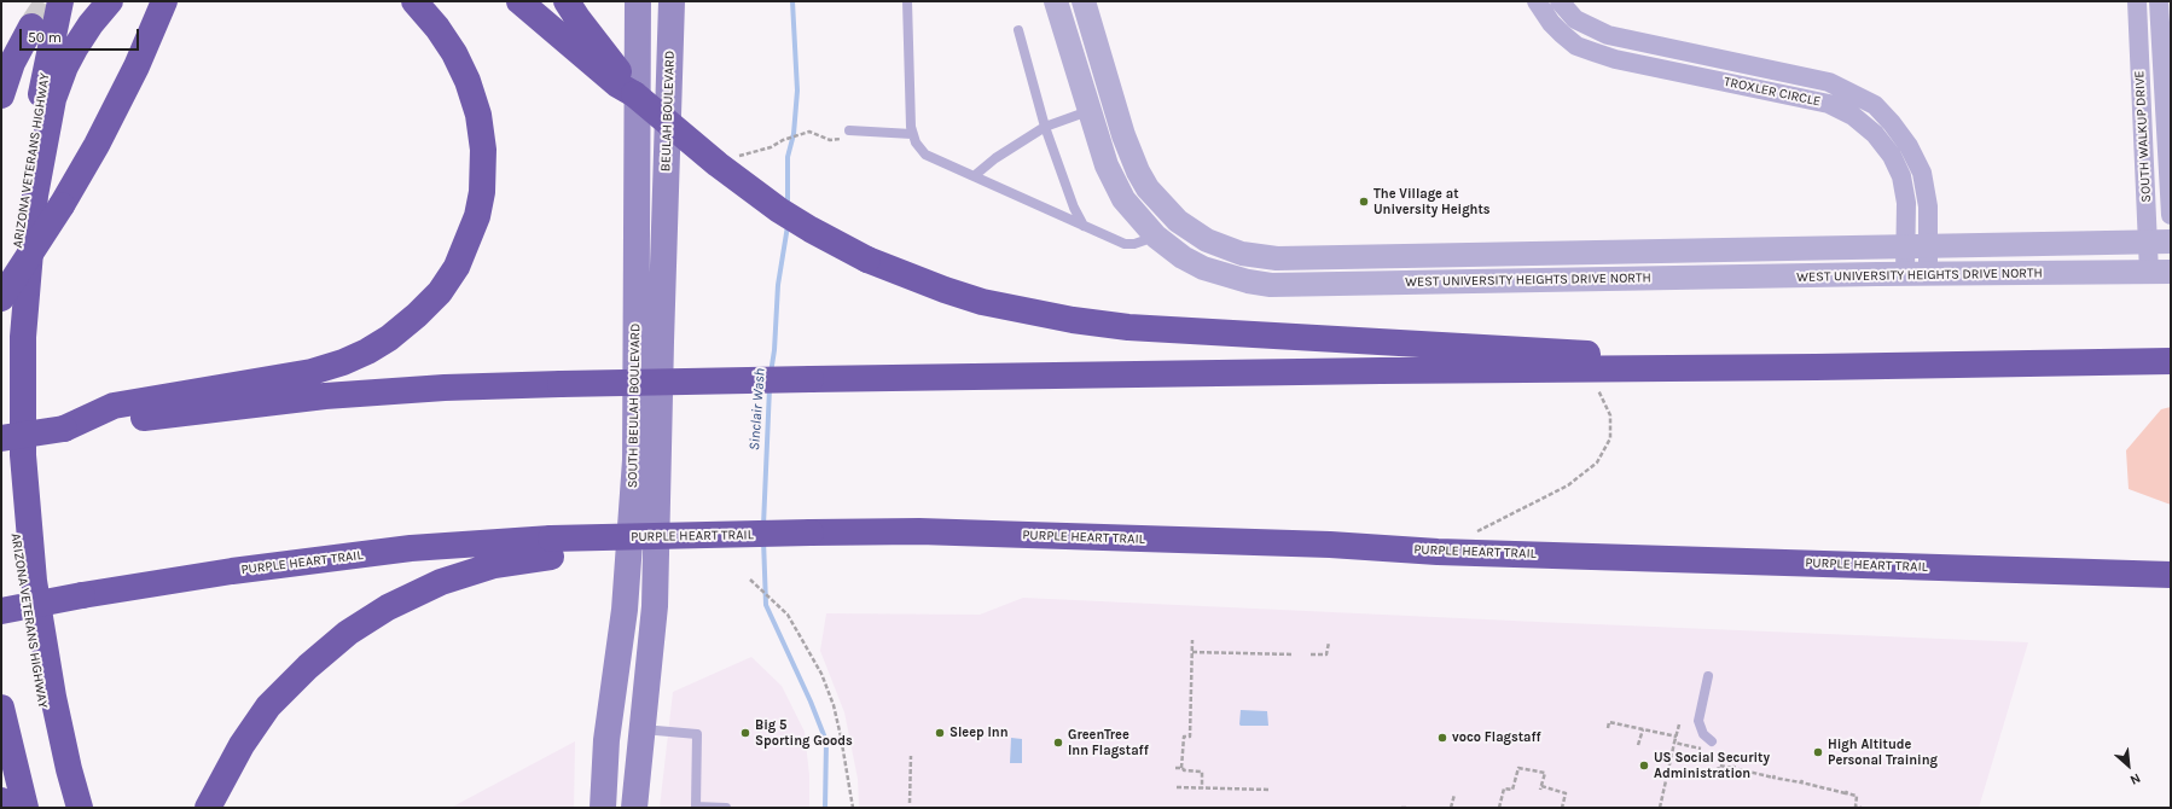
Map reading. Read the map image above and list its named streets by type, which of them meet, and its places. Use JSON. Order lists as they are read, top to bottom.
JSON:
{
  "streets": {
    "highway": ["ARIZONA VETERANS HIGHWAY", "PURPLE HEART TRAIL"],
    "main road": ["BEULAH BOULEVARD", "SOUTH BEULAH BOULEVARD"],
    "street": ["TROXLER CIRCLE", "SOUTH WALKUP DRIVE", "WEST UNIVERSITY HEIGHTS DRIVE NORTH"]
  },
  "crossings": [
    ["TROXLER CIRCLE", "WEST UNIVERSITY HEIGHTS DRIVE NORTH"],
    ["BEULAH BOULEVARD", "SOUTH BEULAH BOULEVARD"],
    ["SOUTH WALKUP DRIVE", "WEST UNIVERSITY HEIGHTS DRIVE NORTH"]
  ],
  "water": ["Sinclair Wash"],
  "places": [
    "The Village at University Heights",
    "Big 5 Sporting Goods",
    "Sleep Inn",
    "voco Flagstaff",
    "GreenTree Inn Flagstaff",
    "High Altitude Personal Training",
    "US Social Security Administration"
  ],
  "scale_bar": "50 m",
  "north": "bottom right"
}
